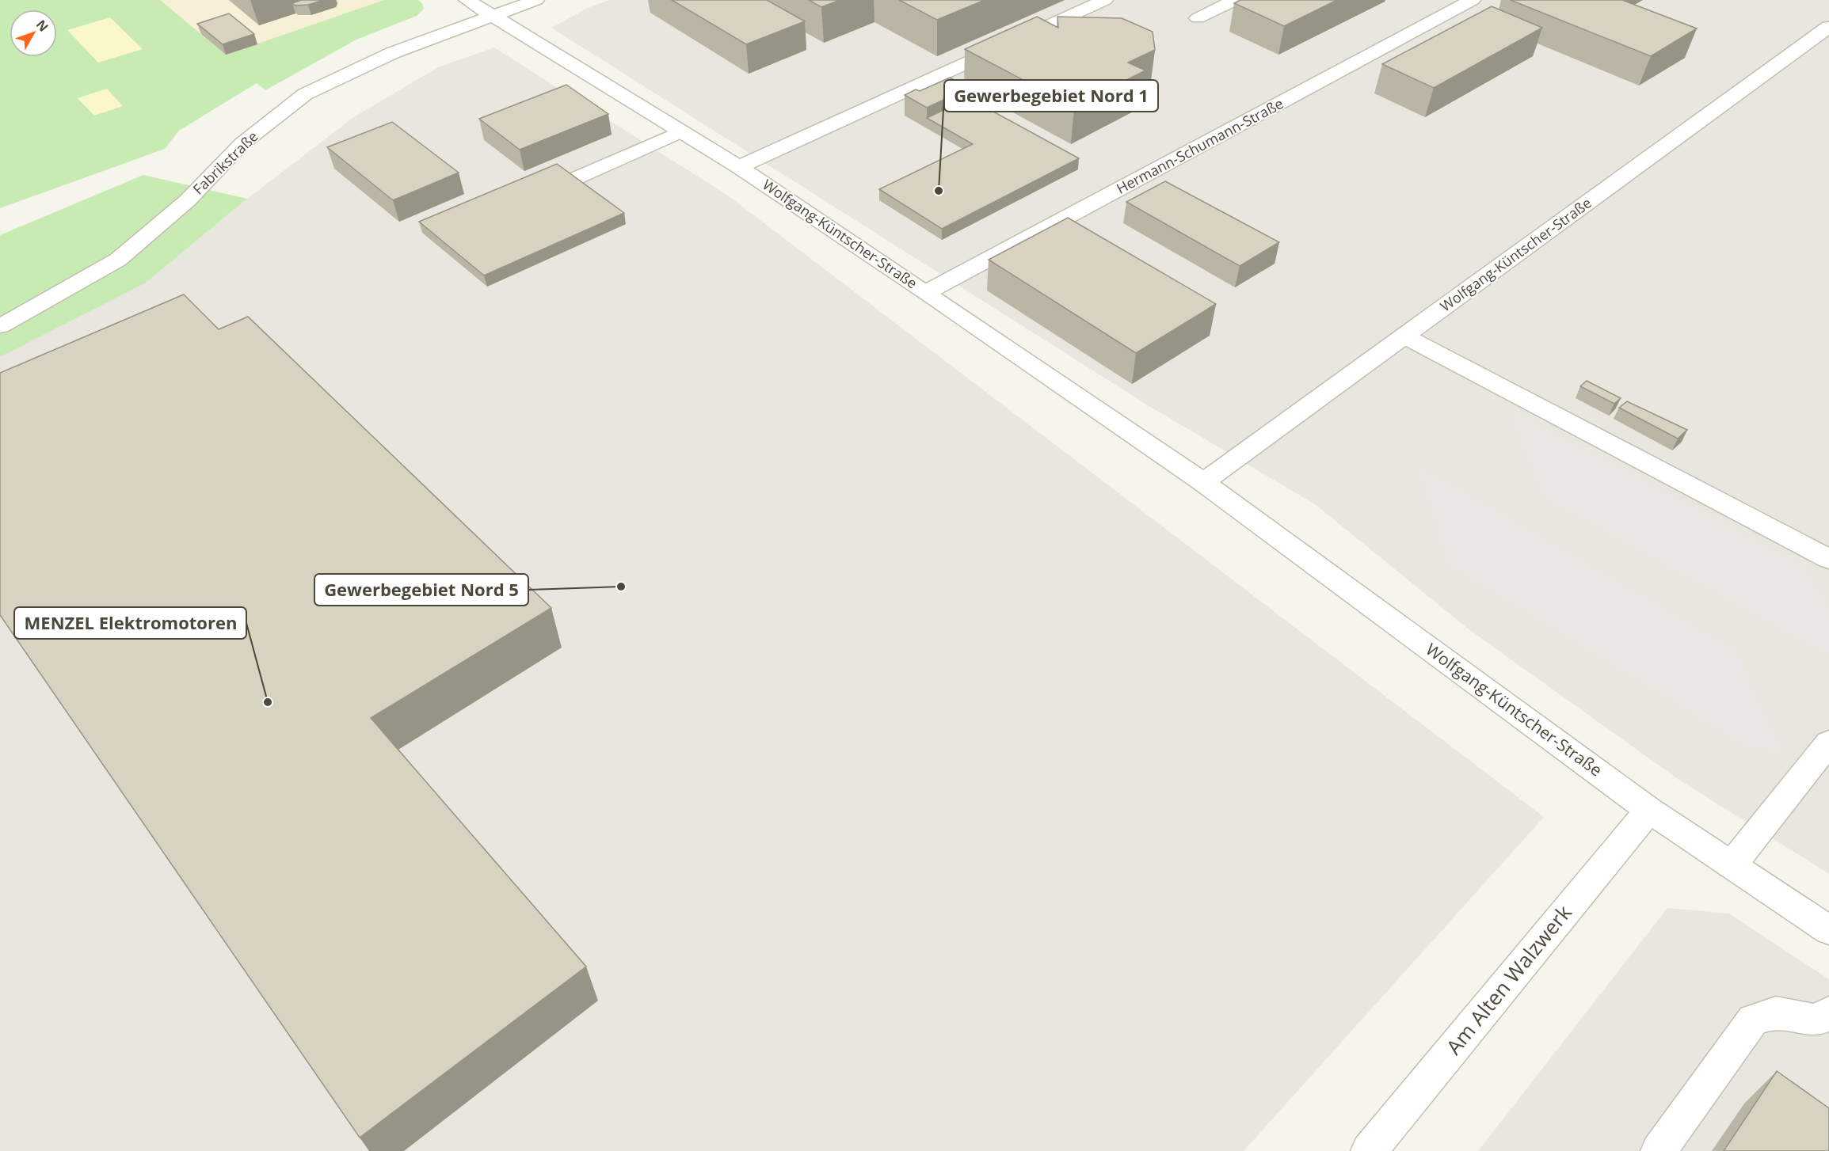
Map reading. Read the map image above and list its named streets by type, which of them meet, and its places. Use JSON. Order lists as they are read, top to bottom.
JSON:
{
  "streets": {
    "street": [
      "Hermann-Schumann-Straße",
      "Fabrikstraße",
      "Wolfgang-Küntscher-Straße",
      "Am Alten Walzwerk"
    ]
  },
  "crossings": [
    ["Hermann-Schumann-Straße", "Wolfgang-Küntscher-Straße"],
    ["Fabrikstraße", "Wolfgang-Küntscher-Straße"],
    ["Wolfgang-Küntscher-Straße", "Am Alten Walzwerk"]
  ],
  "places": ["Gewerbegebiet Nord 1", "Gewerbegebiet Nord 5", "MENZEL Elektromotoren"],
  "north": "top right"
}
